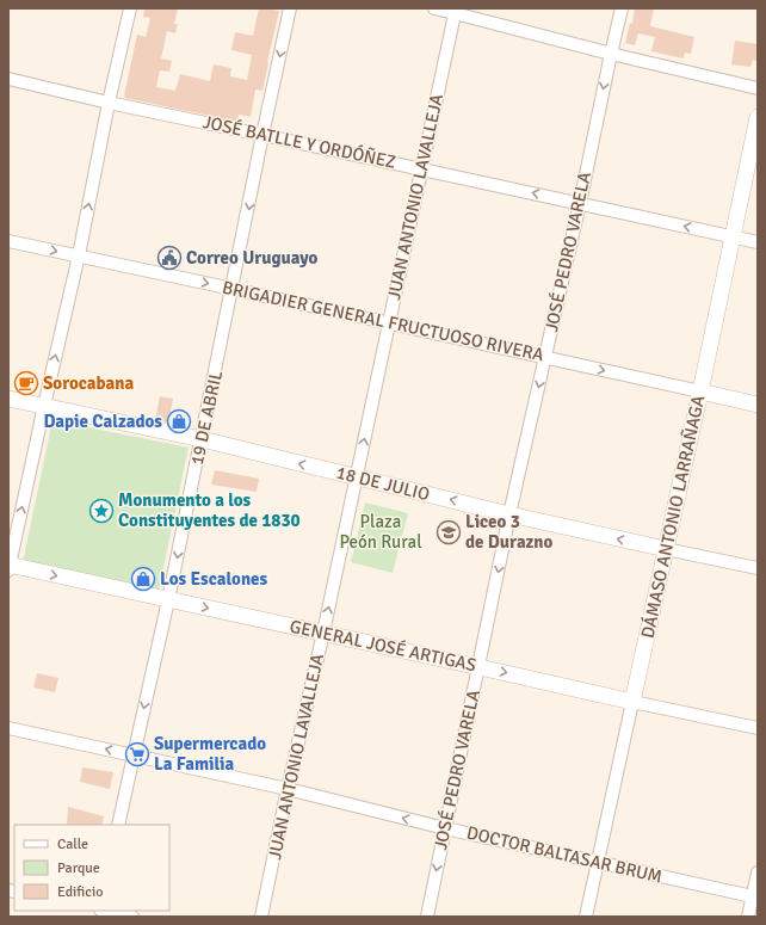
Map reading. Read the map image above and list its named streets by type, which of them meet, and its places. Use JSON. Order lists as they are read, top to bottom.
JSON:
{
  "streets": {
    "street": [
      "JOSÉ BATLLE Y ORDÓÑEZ",
      "JUAN ANTONIO LAVALLEJA",
      "JOSÉ PEDRO VARELA",
      "BRIGADIER GENERAL FRUCTUOSO RIVERA",
      "19 DE ABRIL",
      "18 DE JULIO",
      "DÁMASO ANTONIO LARRAÑAGA",
      "GENERAL JOSÉ ARTIGAS",
      "DOCTOR BALTASAR BRUM"
    ]
  },
  "crossings": [
    ["JOSÉ BATLLE Y ORDÓÑEZ", "JUAN ANTONIO LAVALLEJA"],
    ["JOSÉ BATLLE Y ORDÓÑEZ", "JOSÉ PEDRO VARELA"],
    ["JOSÉ BATLLE Y ORDÓÑEZ", "19 DE ABRIL"],
    ["JOSÉ BATLLE Y ORDÓÑEZ", "DÁMASO ANTONIO LARRAÑAGA"],
    ["JUAN ANTONIO LAVALLEJA", "BRIGADIER GENERAL FRUCTUOSO RIVERA"],
    ["JUAN ANTONIO LAVALLEJA", "18 DE JULIO"],
    ["JUAN ANTONIO LAVALLEJA", "GENERAL JOSÉ ARTIGAS"],
    ["JUAN ANTONIO LAVALLEJA", "DOCTOR BALTASAR BRUM"],
    ["JOSÉ PEDRO VARELA", "BRIGADIER GENERAL FRUCTUOSO RIVERA"],
    ["JOSÉ PEDRO VARELA", "18 DE JULIO"],
    ["JOSÉ PEDRO VARELA", "GENERAL JOSÉ ARTIGAS"],
    ["JOSÉ PEDRO VARELA", "DOCTOR BALTASAR BRUM"],
    ["BRIGADIER GENERAL FRUCTUOSO RIVERA", "19 DE ABRIL"],
    ["BRIGADIER GENERAL FRUCTUOSO RIVERA", "DÁMASO ANTONIO LARRAÑAGA"],
    ["19 DE ABRIL", "18 DE JULIO"],
    ["19 DE ABRIL", "GENERAL JOSÉ ARTIGAS"],
    ["19 DE ABRIL", "DOCTOR BALTASAR BRUM"],
    ["18 DE JULIO", "DÁMASO ANTONIO LARRAÑAGA"],
    ["DÁMASO ANTONIO LARRAÑAGA", "GENERAL JOSÉ ARTIGAS"],
    ["DÁMASO ANTONIO LARRAÑAGA", "DOCTOR BALTASAR BRUM"]
  ],
  "one_way": [
    "JOSÉ BATLLE Y ORDÓÑEZ",
    "JOSÉ PEDRO VARELA",
    "BRIGADIER GENERAL FRUCTUOSO RIVERA",
    "19 DE ABRIL",
    "18 DE JULIO",
    "GENERAL JOSÉ ARTIGAS",
    "DOCTOR BALTASAR BRUM"
  ],
  "parks": ["Plaza Peón Rural"],
  "places": {
    "public building": ["Correo Uruguayo"],
    "cafe": ["Sorocabana"],
    "shop": ["Dapie Calzados", "Los Escalones"],
    "place": ["Monumento a los Constituyentes de 1830"],
    "school or university": ["Liceo 3 de Durazno"],
    "supermarket": ["Supermercado La Familia"]
  },
  "legend": ["Calle", "Parque", "Edificio"]
}
